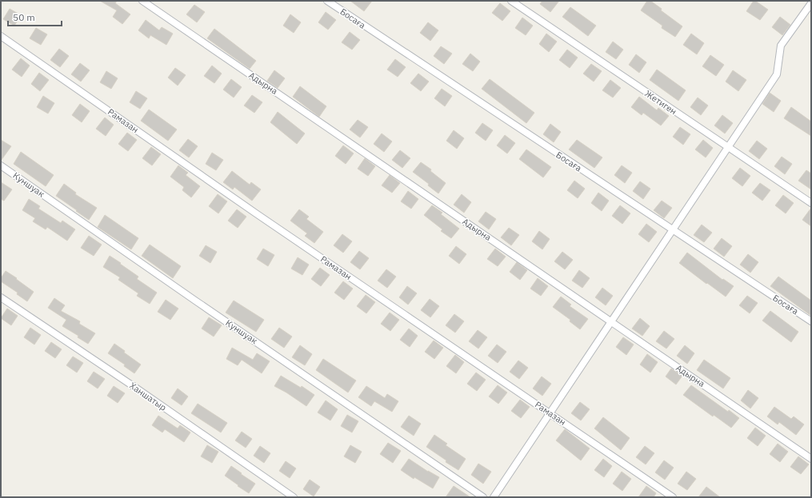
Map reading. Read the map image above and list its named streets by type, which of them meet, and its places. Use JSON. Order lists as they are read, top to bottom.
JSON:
{
  "streets": {
    "street": [
      "Босаға",
      "Адырна",
      "Жетиген",
      "Рамазан",
      "Куншуак",
      "Ханшатыр"
    ]
  },
  "scale_bar": "50 m"
}
